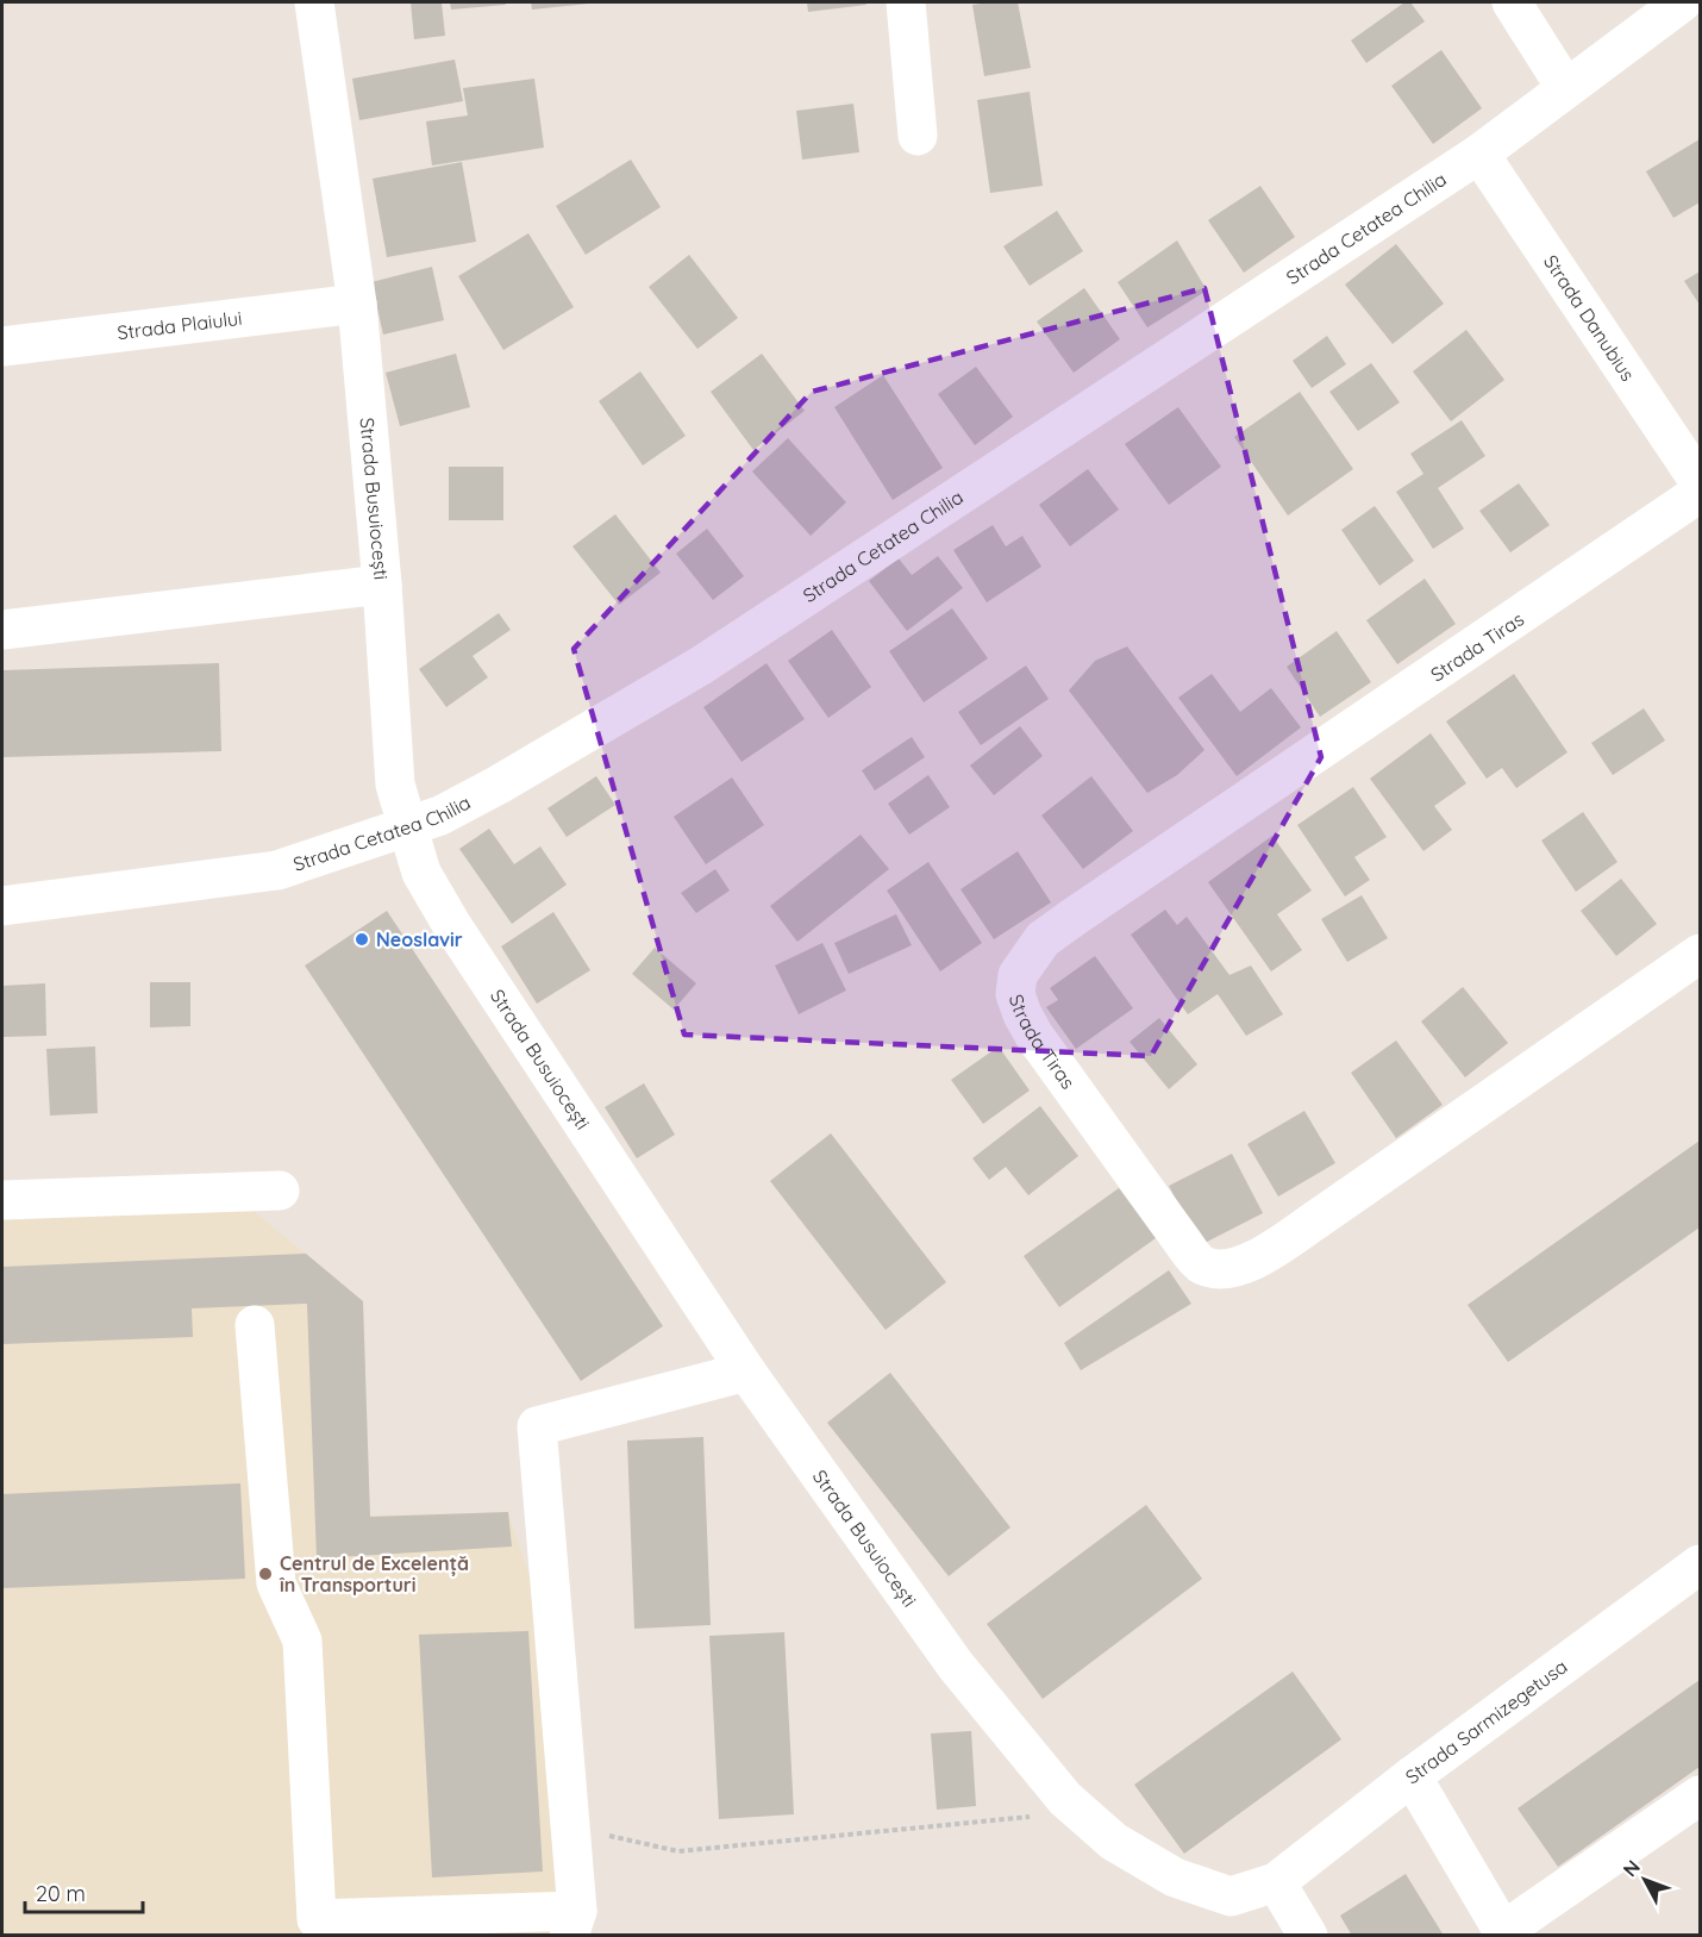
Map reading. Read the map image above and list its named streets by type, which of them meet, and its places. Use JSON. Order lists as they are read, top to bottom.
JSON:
{
  "streets": {
    "street": [
      "Strada Cetatea Chilia",
      "Strada Danubius",
      "Strada Plaiului",
      "Strada Busuiocești",
      "Strada Tiras",
      "Strada Sarmizegetusa"
    ]
  },
  "crossings": [
    ["Strada Cetatea Chilia", "Strada Danubius"],
    ["Strada Cetatea Chilia", "Strada Busuiocești"],
    ["Strada Plaiului", "Strada Busuiocești"],
    ["Strada Busuiocești", "Strada Sarmizegetusa"]
  ],
  "places": ["Neoslavir", "Centrul de Excelență în Transporturi"],
  "scale_bar": "20 m",
  "north": "top left"
}
